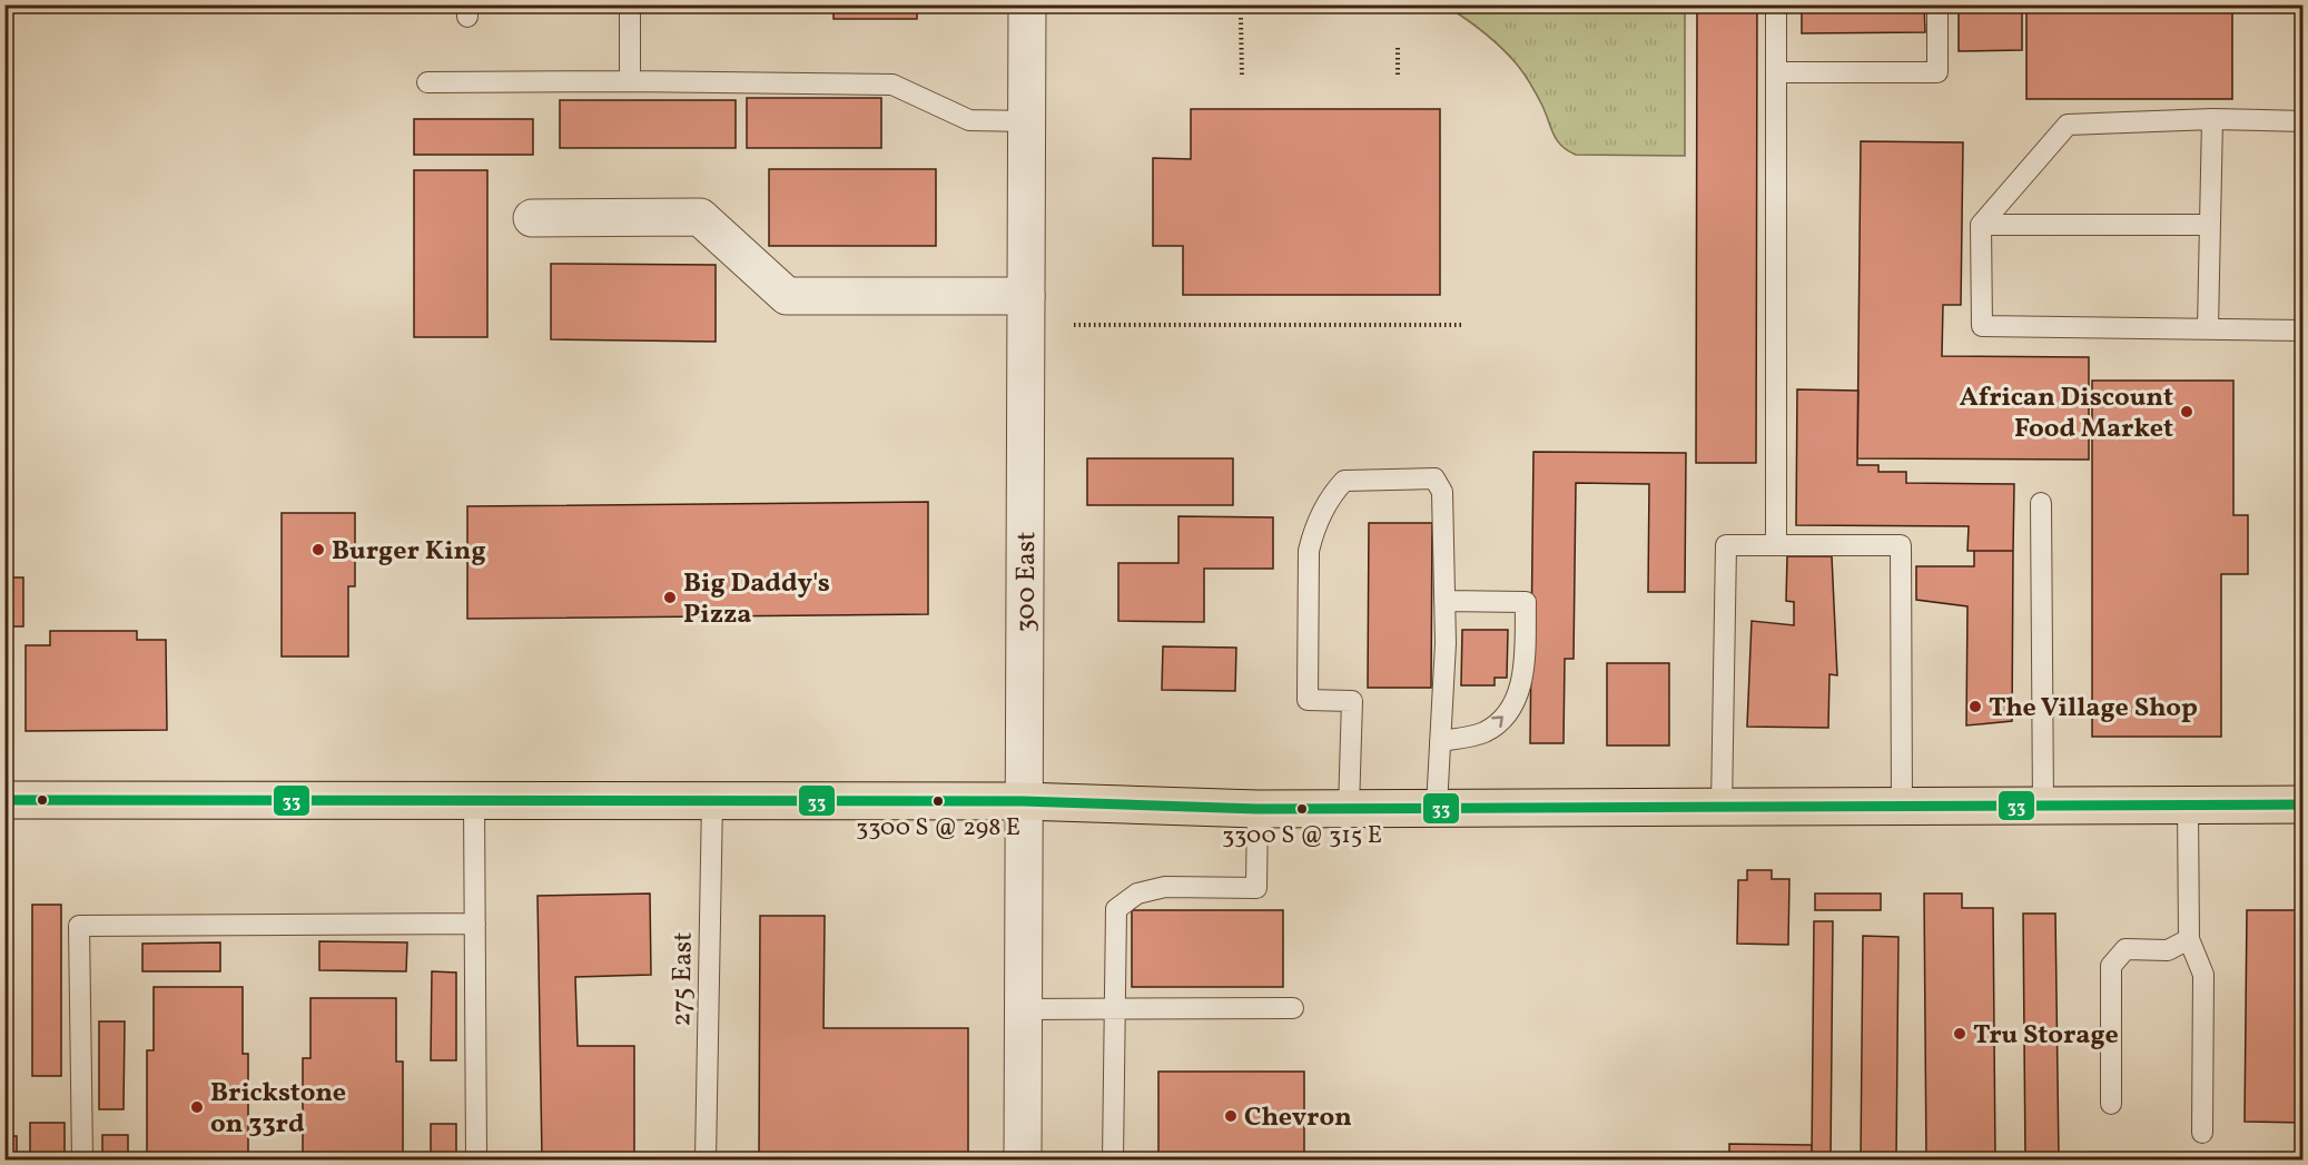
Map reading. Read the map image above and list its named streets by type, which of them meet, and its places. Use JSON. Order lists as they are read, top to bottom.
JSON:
{
  "streets": {
    "street": ["300 East"],
    "lane": ["275 East"]
  },
  "places": [
    "African Discount Food Market",
    "Burger King",
    "Big Daddy's Pizza",
    "The Village Shop",
    "3300 S @ 298 E",
    "3300 S @ 315 E",
    "Tru Storage",
    "Brickstone on 33rd",
    "Chevron"
  ],
  "lines": ["transit line 33"]
}
